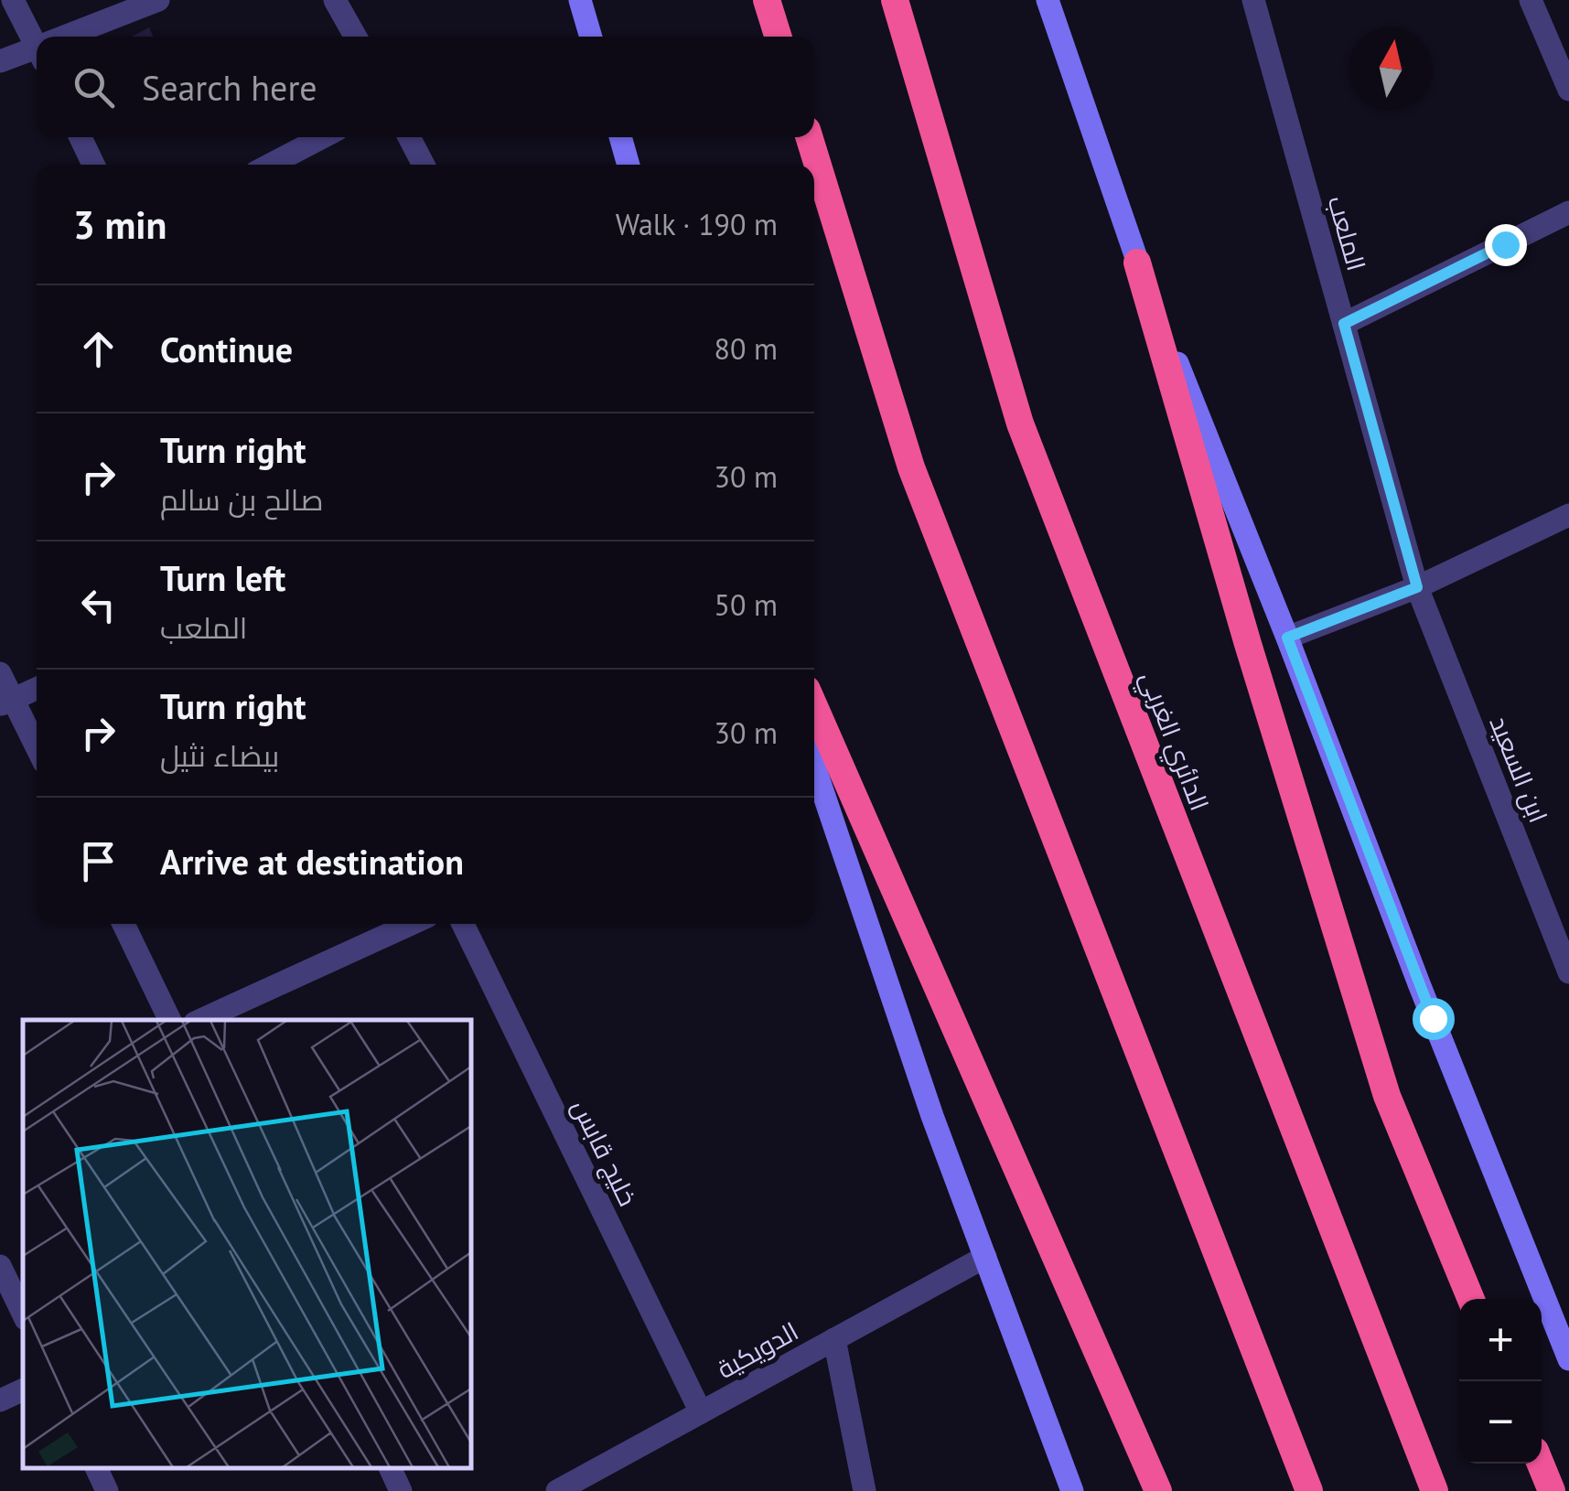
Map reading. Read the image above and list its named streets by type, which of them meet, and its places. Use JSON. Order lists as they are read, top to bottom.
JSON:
{
  "streets": {
    "highway": ["الدائري الغربي"],
    "street": [
      "الملعب",
      "ابن السعيد",
      "خليج قابس",
      "الدويكية"
    ]
  },
  "crossings": [
    ["الملعب", "ابن السعيد"],
    ["خليج قابس", "الدويكية"]
  ],
  "north": "top",
  "page": {
    "search": "Search here",
    "heading": ["3 min", "Walk · 190 m"],
    "list": [
      ["Continue", "80 m"],
      ["Turn right", "صالح بن سالم", "30 m"],
      ["Turn left", "الملعب", "50 m"],
      ["Turn right", "بيضاء نثيل", "30 m"],
      "Arrive at destination"
    ],
    "map_buttons": ["+", "−"]
  }
}
